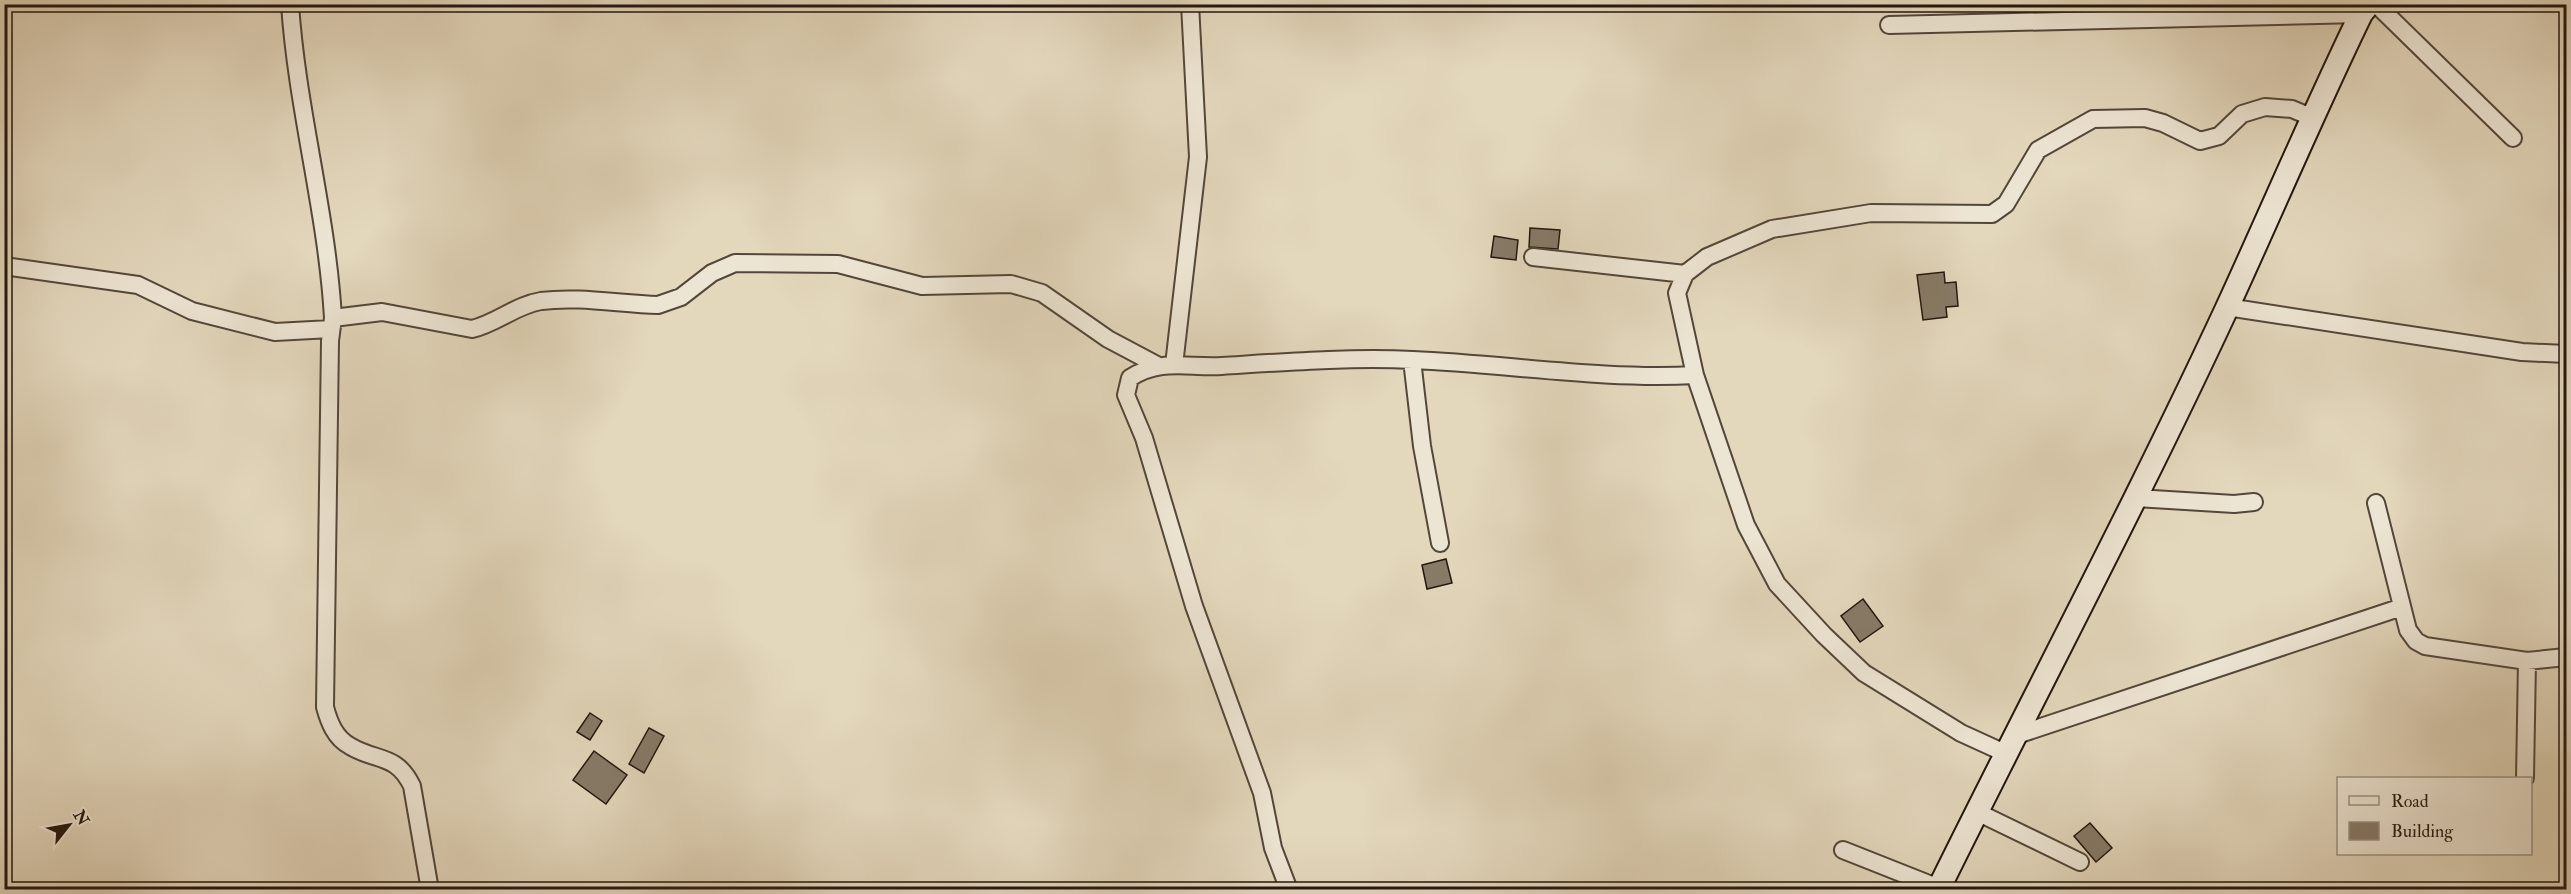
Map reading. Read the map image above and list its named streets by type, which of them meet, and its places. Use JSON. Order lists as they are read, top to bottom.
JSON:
{
  "legend": ["Road", "Building"],
  "north": "top right"
}
